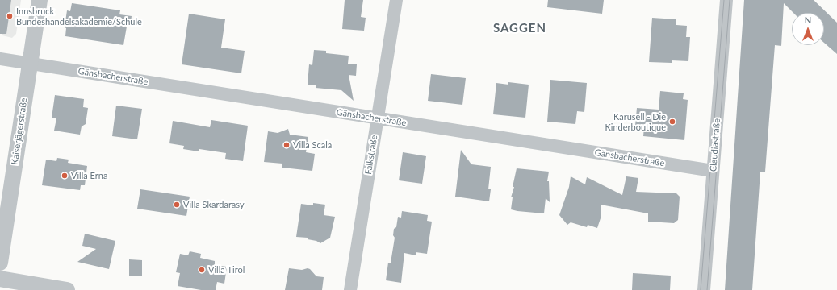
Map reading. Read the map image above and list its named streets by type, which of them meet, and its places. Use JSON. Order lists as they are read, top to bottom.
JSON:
{
  "streets": {
    "street": [
      "Gänsbacherstraße",
      "Kaiserjägerstraße",
      "Claudiastraße",
      "Falkstraße"
    ]
  },
  "crossings": [
    ["Gänsbacherstraße", "Kaiserjägerstraße"],
    ["Gänsbacherstraße", "Claudiastraße"],
    ["Gänsbacherstraße", "Falkstraße"]
  ],
  "districts": ["SAGGEN"],
  "places": [
    "Innsbruck Bundeshandelsakademie/Schule",
    "Karusell - Die Kinderboutique",
    "Villa Scala",
    "Villa Erna",
    "Villa Skardarasy",
    "Villa Tirol"
  ],
  "north": "top"
}
